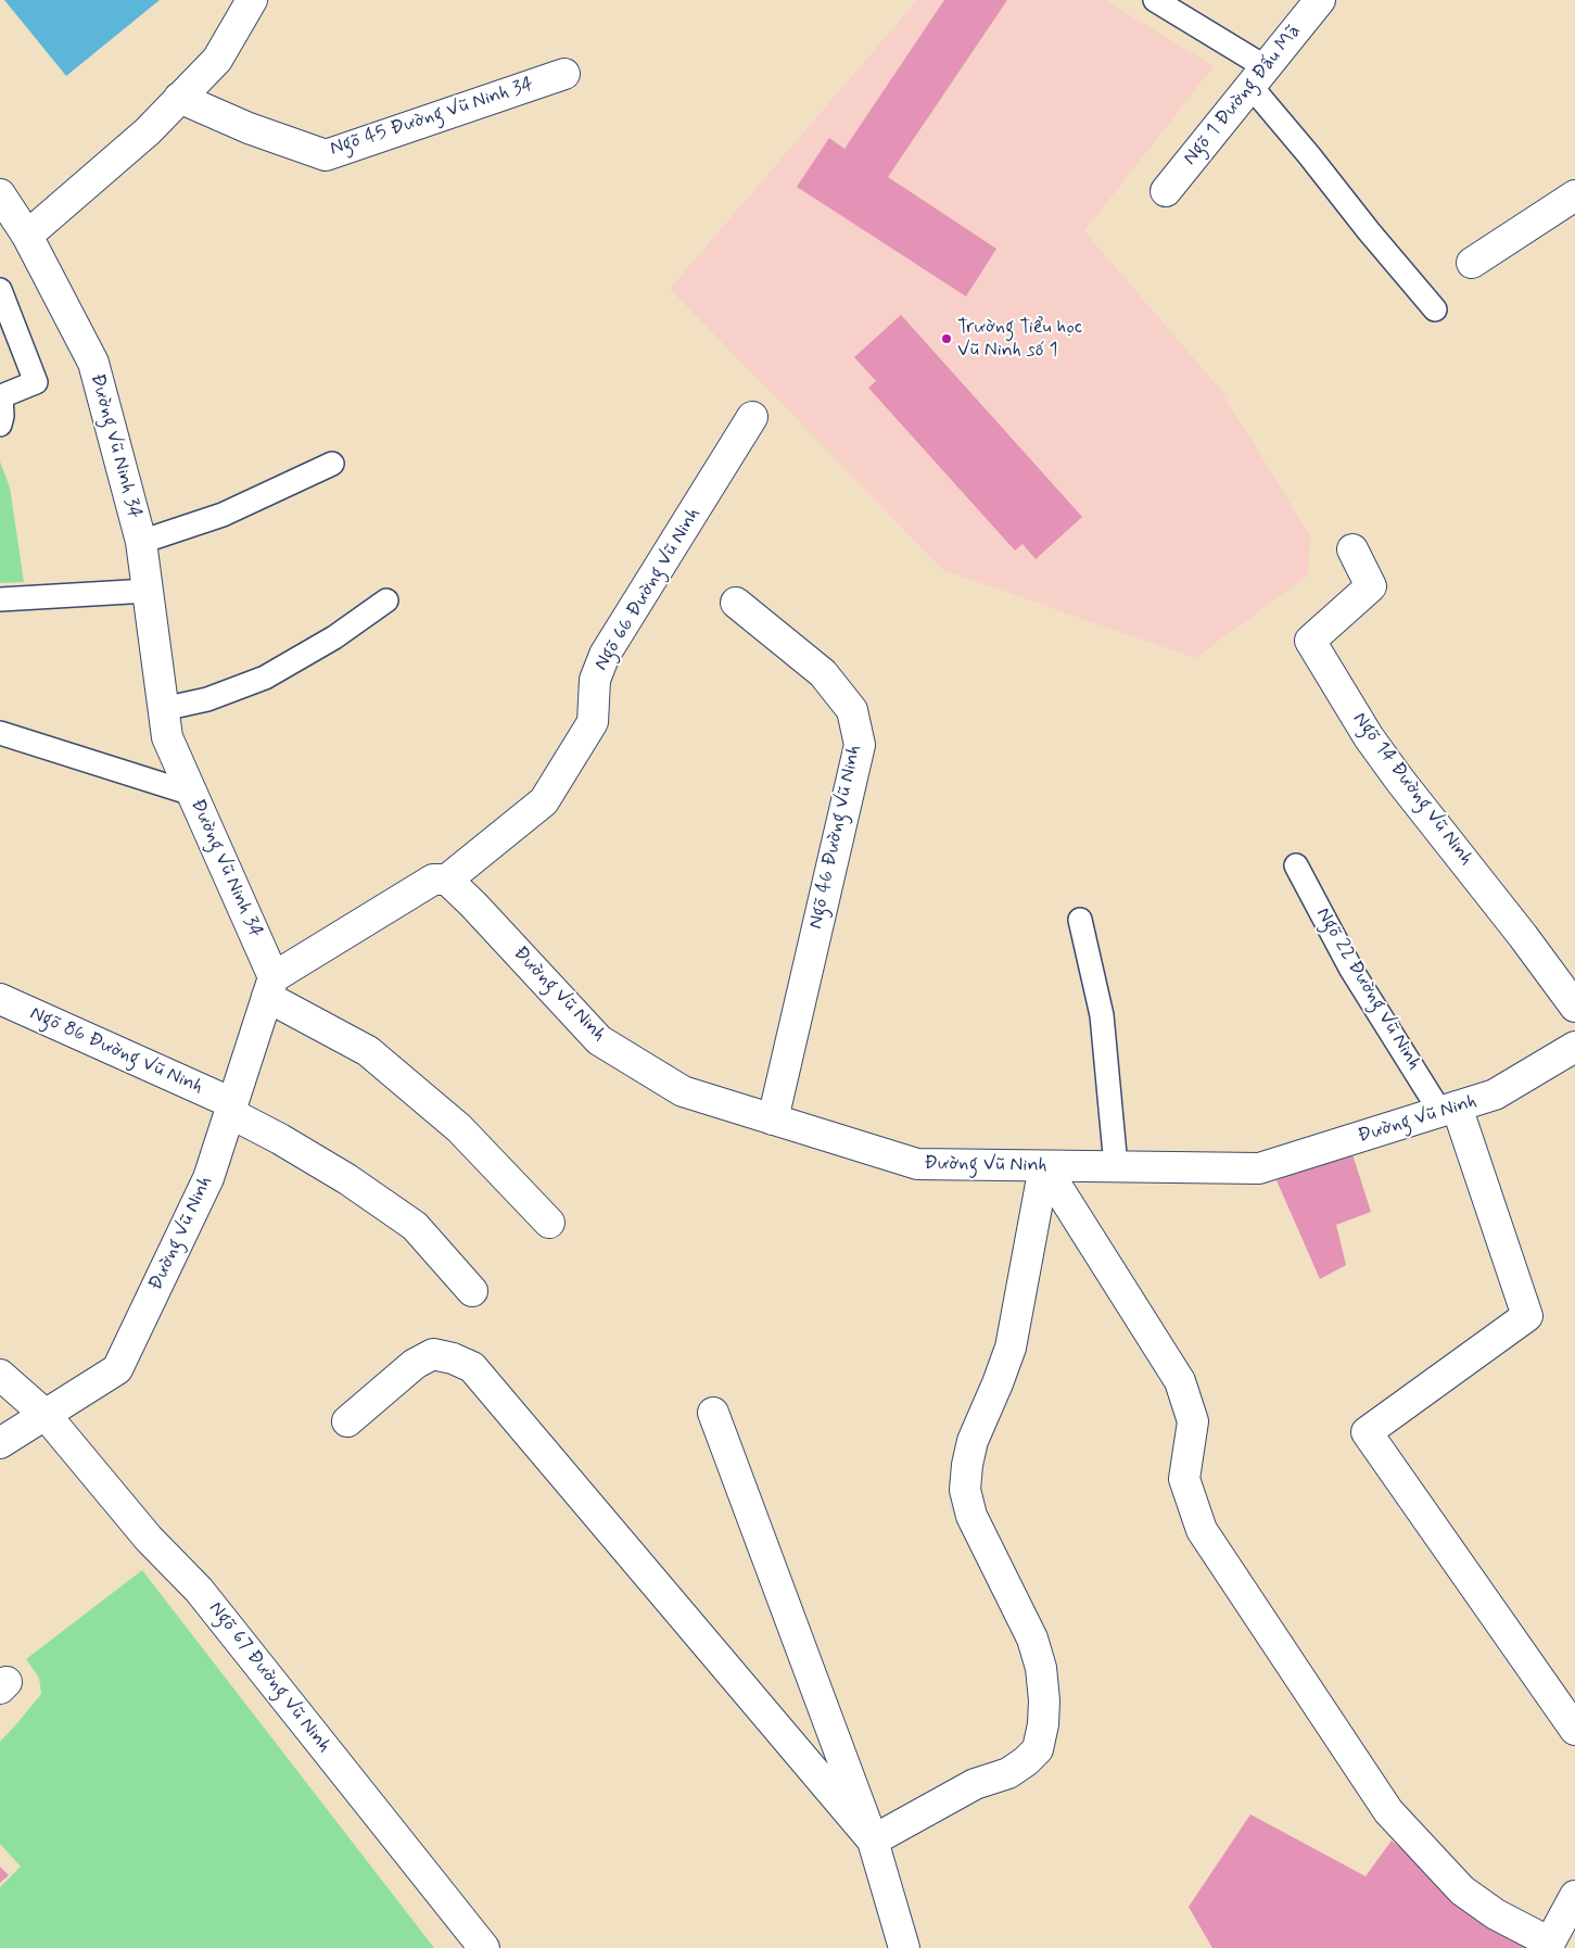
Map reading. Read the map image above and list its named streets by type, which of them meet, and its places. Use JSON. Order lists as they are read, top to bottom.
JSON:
{
  "streets": {
    "street": [
      "Ngõ 1 Đường Đấu Mã",
      "Ngõ 45 Đường Vũ Ninh 34",
      "Đường Vũ Ninh 34",
      "Ngõ 66 Đường Vũ Ninh",
      "Ngõ 14 Đường Vũ Ninh",
      "Ngõ 46 Đường Vũ Ninh",
      "Đường Vũ Ninh",
      "Ngõ 86 Đường Vũ Ninh",
      "Ngõ 67 Đường Vũ Ninh"
    ],
    "lane": ["Ngõ 22 Đường Vũ Ninh"]
  },
  "crossings": [
    ["Đường Vũ Ninh 34", "Đường Vũ Ninh"],
    ["Ngõ 66 Đường Vũ Ninh", "Đường Vũ Ninh"],
    ["Ngõ 46 Đường Vũ Ninh", "Đường Vũ Ninh"],
    ["Ngõ 22 Đường Vũ Ninh", "Đường Vũ Ninh"],
    ["Đường Vũ Ninh", "Ngõ 86 Đường Vũ Ninh"],
    ["Đường Vũ Ninh", "Ngõ 67 Đường Vũ Ninh"]
  ],
  "places": ["Trường Tiểu học Vũ Ninh số 1"]
}
